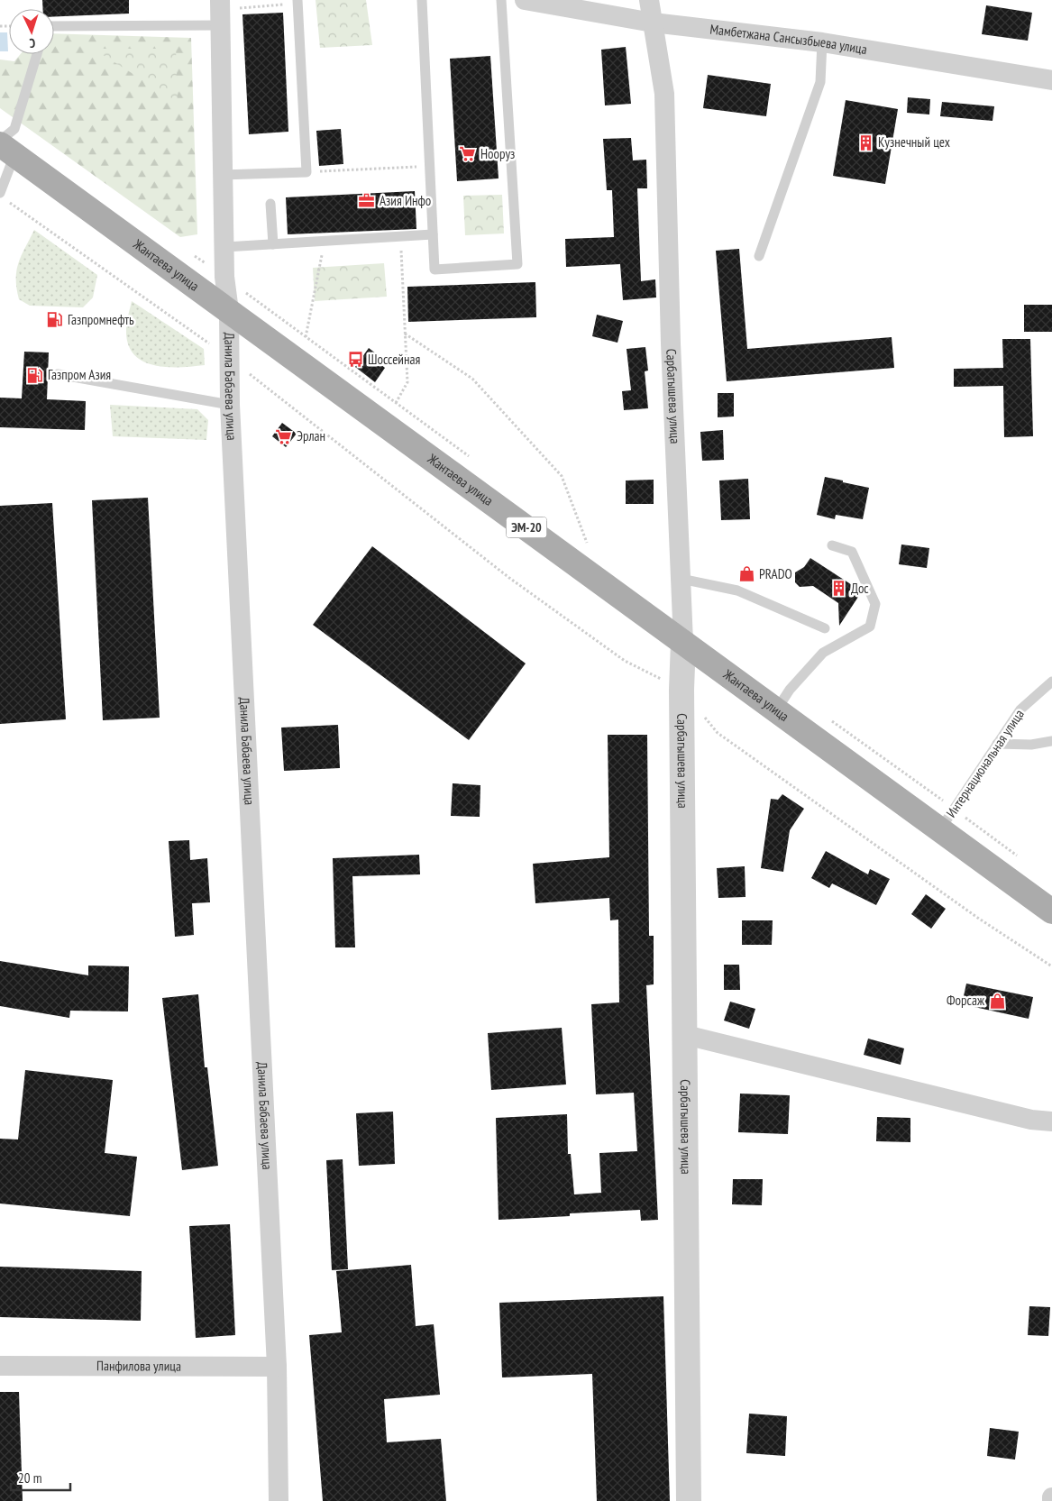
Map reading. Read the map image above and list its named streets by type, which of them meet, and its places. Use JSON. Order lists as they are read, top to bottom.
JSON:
{
  "streets": {
    "main road": ["Жантаева улица", "ЭМ-20"],
    "street": [
      "Мамбетжана Сансызбыева улица",
      "Данила Бабаева улица",
      "Сарбагышева улица",
      "Панфилова улица"
    ],
    "lane": ["Интернациональная улица"]
  },
  "crossings": [
    ["Мамбетжана Сансызбыева улица", "Сарбагышева улица"],
    ["Жантаева улица", "Данила Бабаева улица"],
    ["Жантаева улица", "Сарбагышева улица"],
    ["Жантаева улица", "Интернациональная улица"],
    ["Данила Бабаева улица", "Панфилова улица"]
  ],
  "places": {
    "building": ["Кузнечный цех", "Дос"],
    "supermarket": ["Нооруз", "Эрлан"],
    "office": ["Азия Инфо"],
    "fuel station": ["Газпромнефть", "Газпром Азия"],
    "bus stop": ["Шоссейная"],
    "shop": ["PRADO", "Форсаж"]
  },
  "scale_bar": "20 m",
  "north": "bottom"
}
